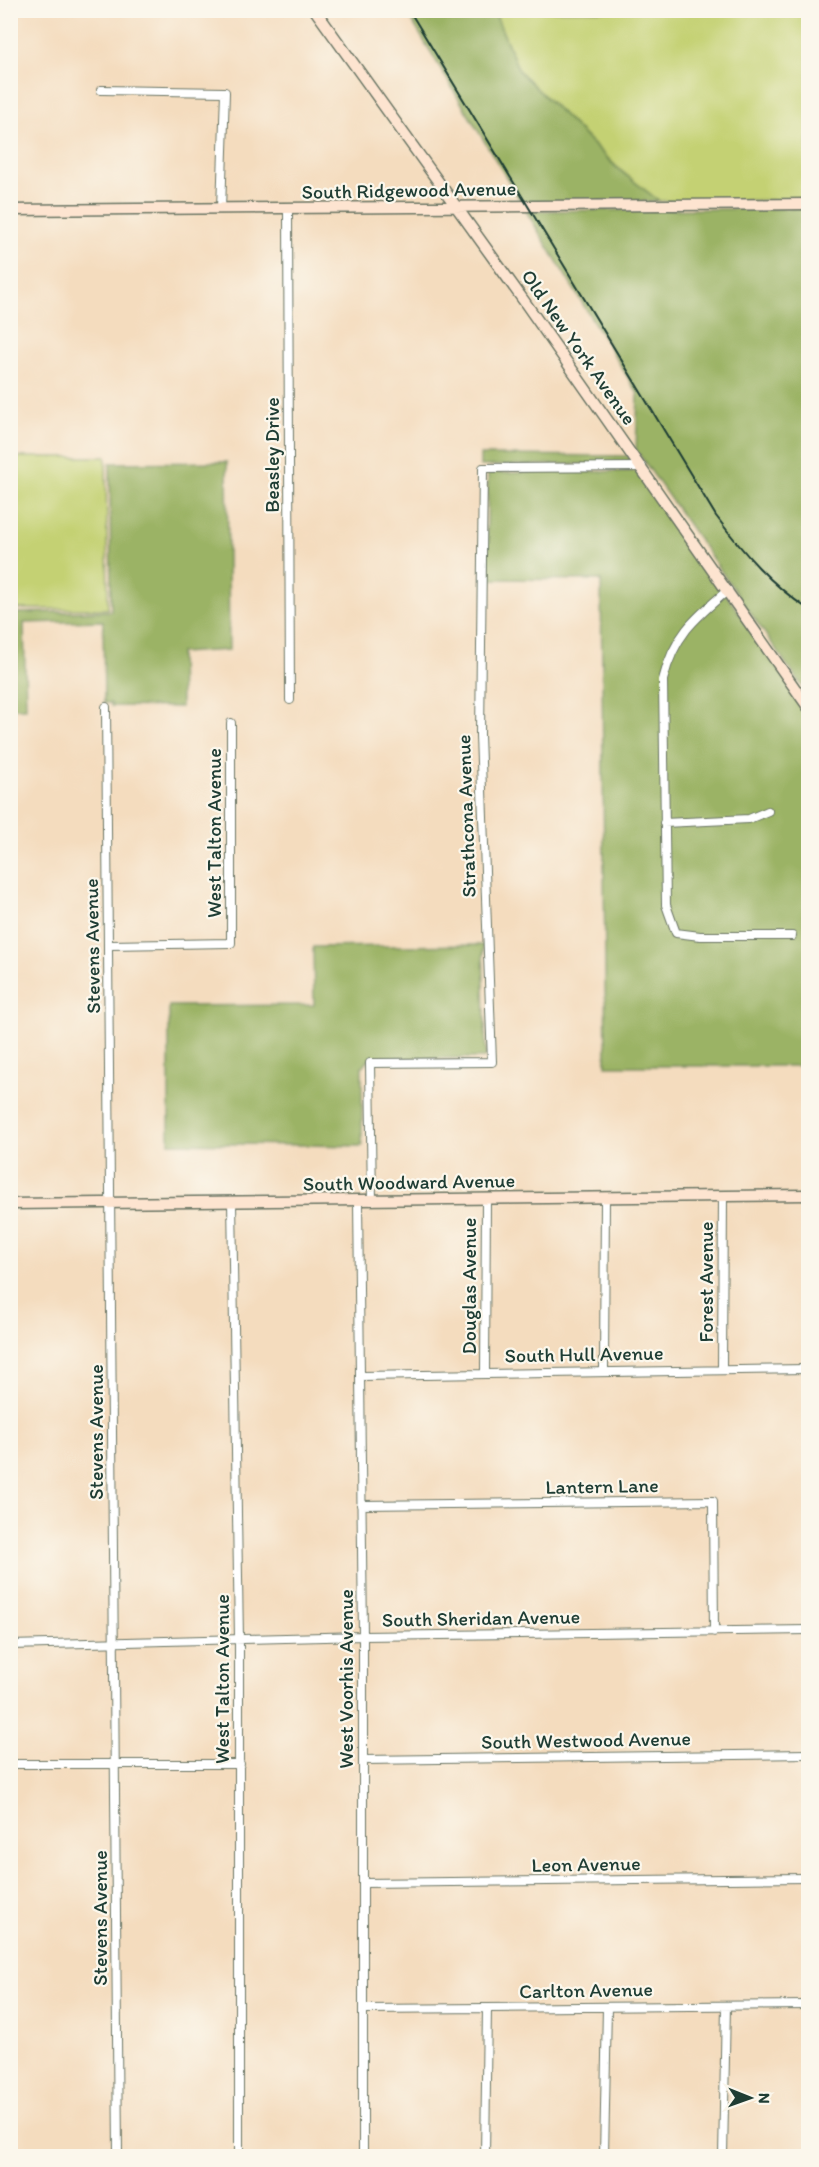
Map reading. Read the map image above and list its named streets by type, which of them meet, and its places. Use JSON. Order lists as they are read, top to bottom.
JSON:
{
  "streets": {
    "street": [
      "South Ridgewood Avenue",
      "Old New York Avenue",
      "Beasley Drive",
      "Strathcona Avenue",
      "West Talton Avenue",
      "Stevens Avenue",
      "South Woodward Avenue",
      "Forest Avenue",
      "Douglas Avenue",
      "South Hull Avenue",
      "Lantern Lane",
      "South Sheridan Avenue",
      "West Voorhis Avenue",
      "South Westwood Avenue",
      "Leon Avenue",
      "Carlton Avenue"
    ]
  },
  "crossings": [
    ["South Ridgewood Avenue", "Old New York Avenue"],
    ["South Ridgewood Avenue", "Beasley Drive"],
    ["Old New York Avenue", "Strathcona Avenue"],
    ["Strathcona Avenue", "South Woodward Avenue"],
    ["West Talton Avenue", "Stevens Avenue"],
    ["West Talton Avenue", "South Woodward Avenue"],
    ["West Talton Avenue", "South Sheridan Avenue"],
    ["Stevens Avenue", "South Woodward Avenue"],
    ["Stevens Avenue", "South Sheridan Avenue"],
    ["South Woodward Avenue", "Forest Avenue"],
    ["South Woodward Avenue", "Douglas Avenue"],
    ["South Woodward Avenue", "West Voorhis Avenue"],
    ["Forest Avenue", "South Hull Avenue"],
    ["Douglas Avenue", "South Hull Avenue"],
    ["South Hull Avenue", "West Voorhis Avenue"],
    ["Lantern Lane", "South Sheridan Avenue"],
    ["Lantern Lane", "West Voorhis Avenue"],
    ["South Sheridan Avenue", "West Voorhis Avenue"],
    ["West Voorhis Avenue", "South Westwood Avenue"],
    ["West Voorhis Avenue", "Leon Avenue"],
    ["West Voorhis Avenue", "Carlton Avenue"]
  ],
  "north": "right"
}
